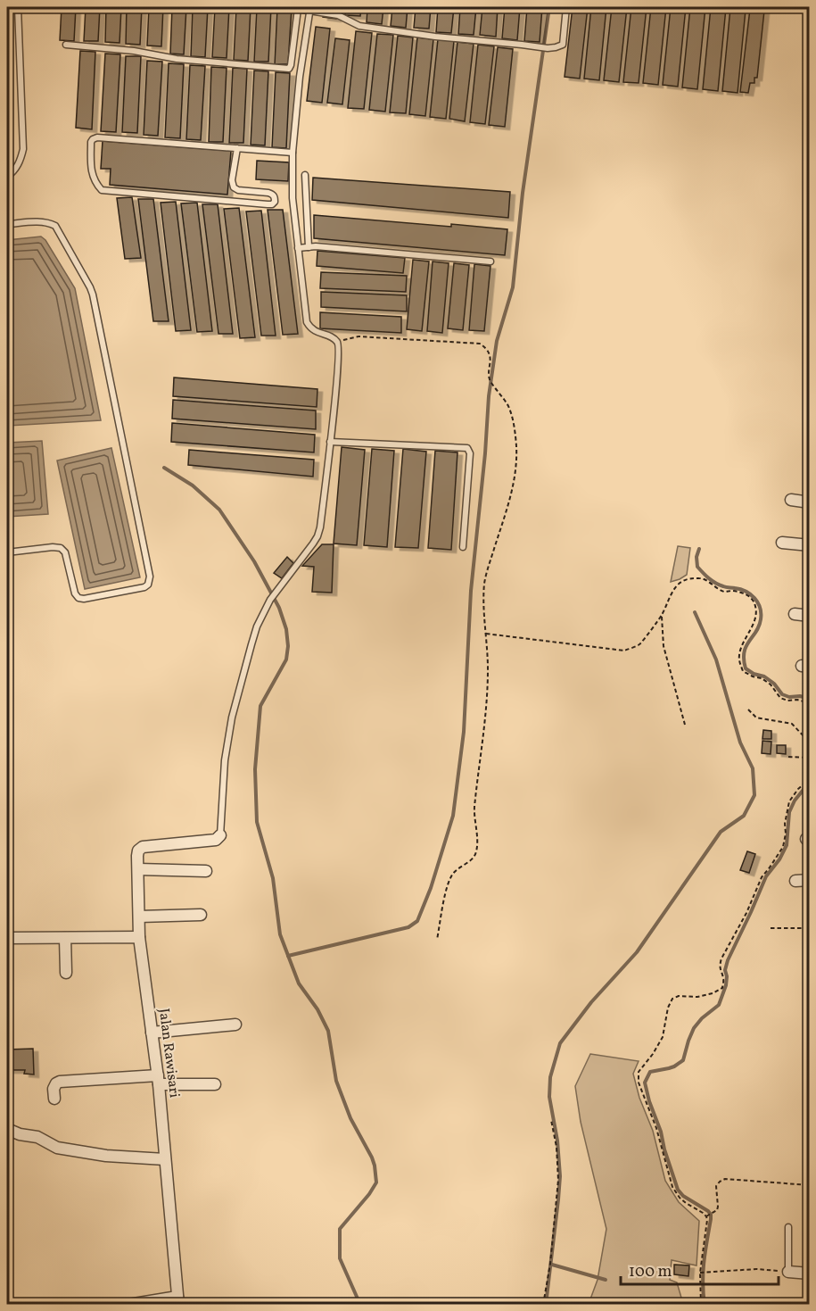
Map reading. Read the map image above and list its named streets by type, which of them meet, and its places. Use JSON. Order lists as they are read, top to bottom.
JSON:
{
  "streets": {
    "street": ["Jalan Rawisari"]
  },
  "scale_bar": "100 m"
}
